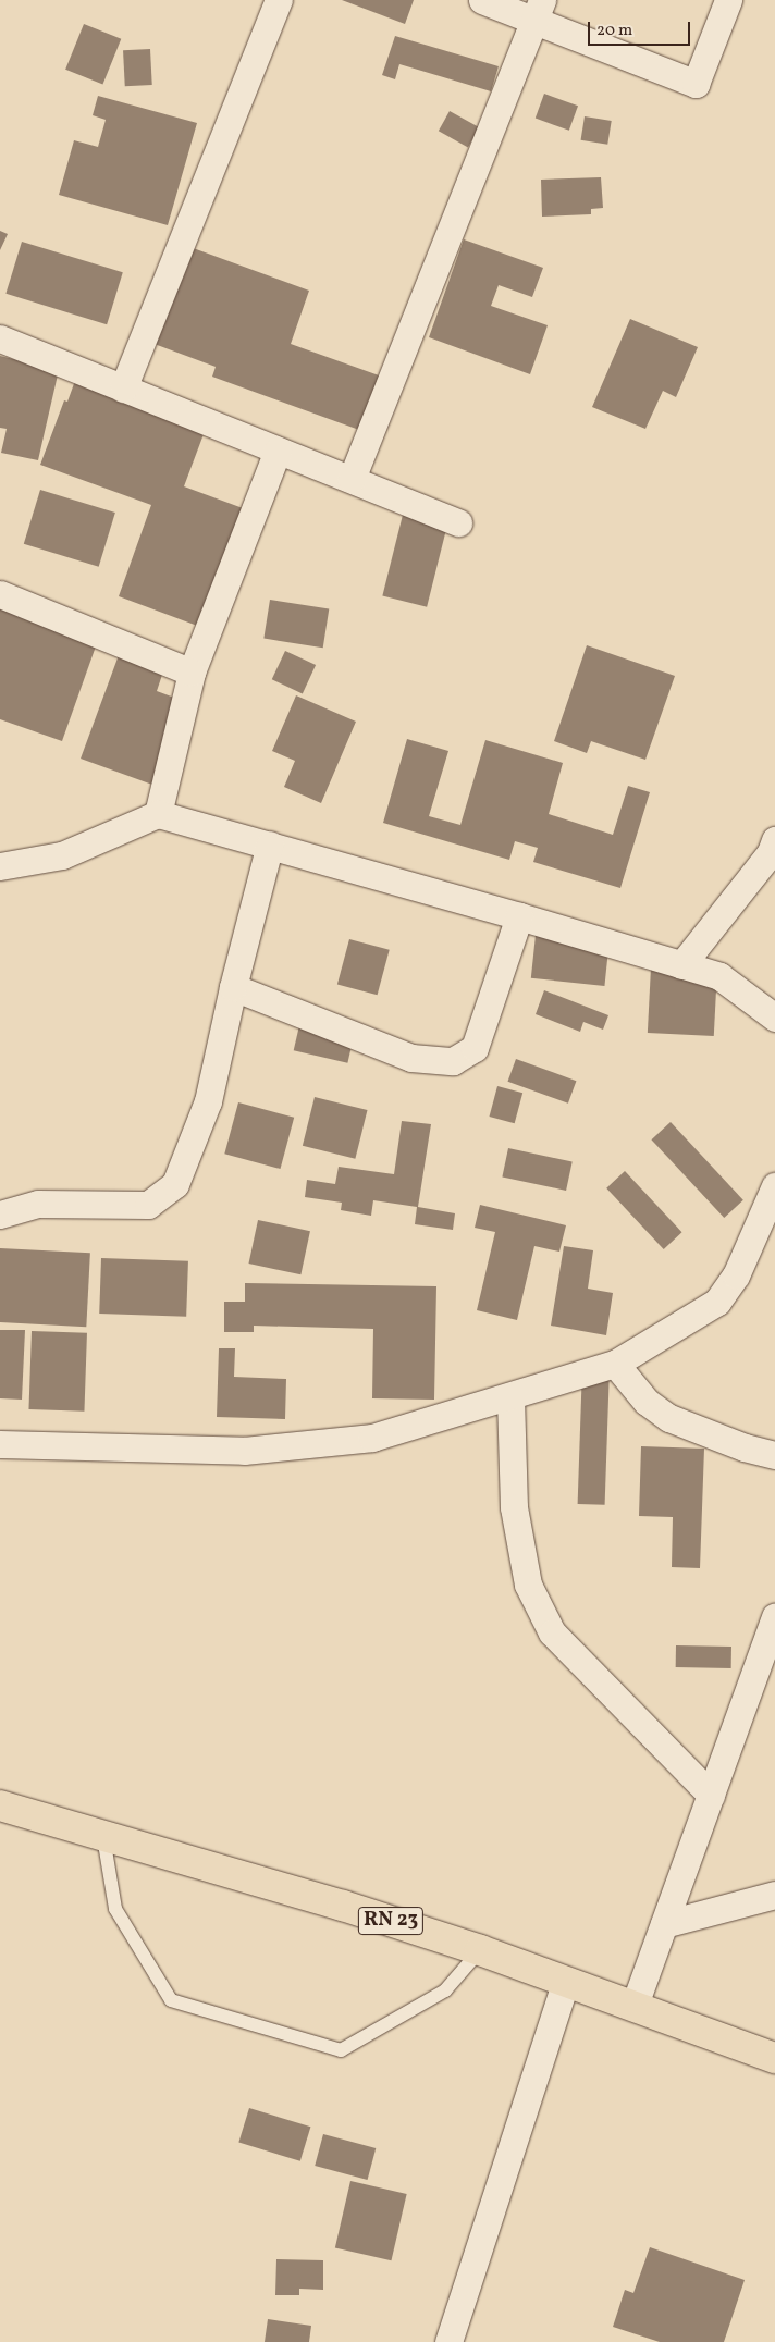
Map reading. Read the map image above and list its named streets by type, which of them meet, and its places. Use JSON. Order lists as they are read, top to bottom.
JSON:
{
  "streets": {
    "main road": ["RN 23"]
  },
  "scale_bar": "20 m"
}
